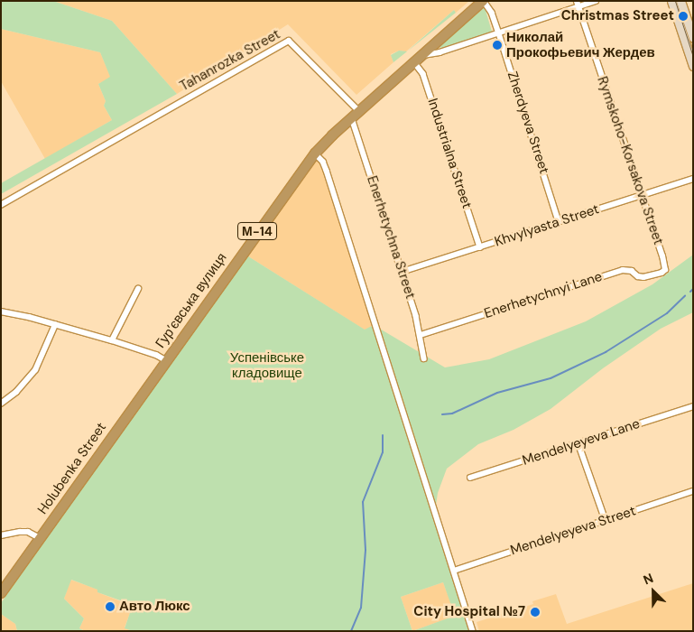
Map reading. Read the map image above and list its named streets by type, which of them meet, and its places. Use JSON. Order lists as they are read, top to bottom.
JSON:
{
  "streets": {
    "highway": ["М-14", "Гур’євська вулиця", "Holubenka Street"],
    "street": [
      "Tahanrozka Street",
      "Zherdyeva Street",
      "Industrialna Street",
      "Rymskoho-Korsakova Street",
      "Khvylyasta Street",
      "Enerhetychna Street",
      "Enerhetychnyi Lane",
      "Mendelyeyeva Lane",
      "Mendelyeyeva Street"
    ]
  },
  "crossings": [
    ["Tahanrozka Street", "М-14"],
    ["Tahanrozka Street", "Гур’євська вулиця"],
    ["Zherdyeva Street", "Khvylyasta Street"],
    ["Zherdyeva Street", "М-14"],
    ["Industrialna Street", "Khvylyasta Street"],
    ["Industrialna Street", "М-14"],
    ["Rymskoho-Korsakova Street", "Khvylyasta Street"],
    ["Rymskoho-Korsakova Street", "Enerhetychnyi Lane"],
    ["Khvylyasta Street", "Enerhetychna Street"],
    ["М-14", "Гур’євська вулиця"],
    ["Enerhetychna Street", "Enerhetychnyi Lane"],
    ["Enerhetychna Street", "Гур’євська вулиця"],
    ["Гур’євська вулиця", "Holubenka Street"]
  ],
  "parks": ["Успенівське кладовище"],
  "places": [
    "Christmas Street",
    "Николай Прокофьевич Жердев",
    "Авто Люкс",
    "City Hospital №7"
  ],
  "north": "top left"
}
